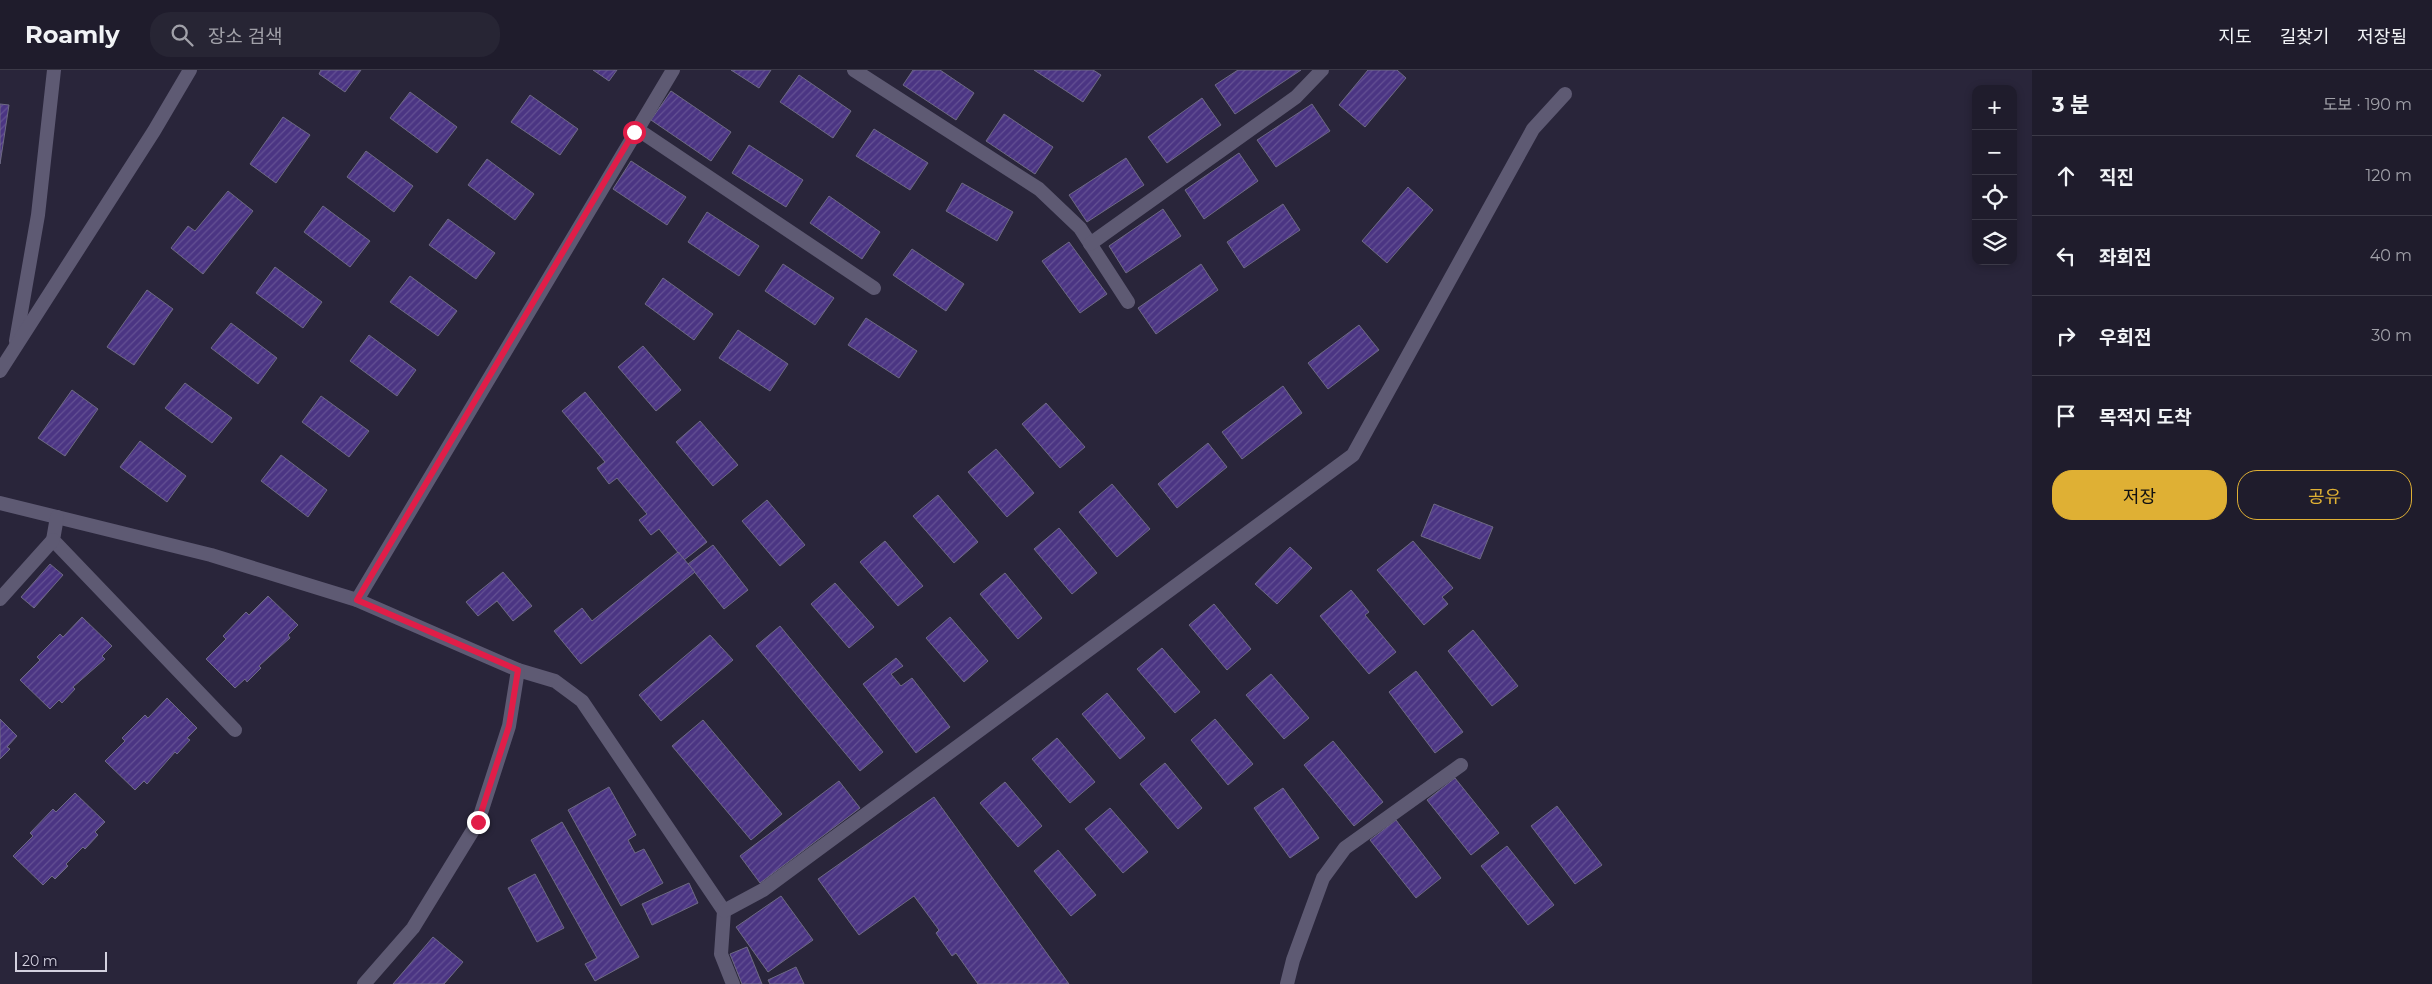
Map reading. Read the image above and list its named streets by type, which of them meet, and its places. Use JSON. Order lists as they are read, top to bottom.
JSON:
{
  "scale_bar": "20 m",
  "page": {
    "header": "Roamly",
    "search": "장소 검색",
    "nav": ["지도", "길찾기", "저장됨"],
    "heading": ["3 분", "도보 · 190 m"],
    "map_buttons": ["+", "−"],
    "list": [
      ["직진", "120 m"],
      ["좌회전", "40 m"],
      ["우회전", "30 m"],
      "목적지 도착"
    ],
    "buttons": ["저장", "공유"],
    "scale": "20 m"
  }
}
